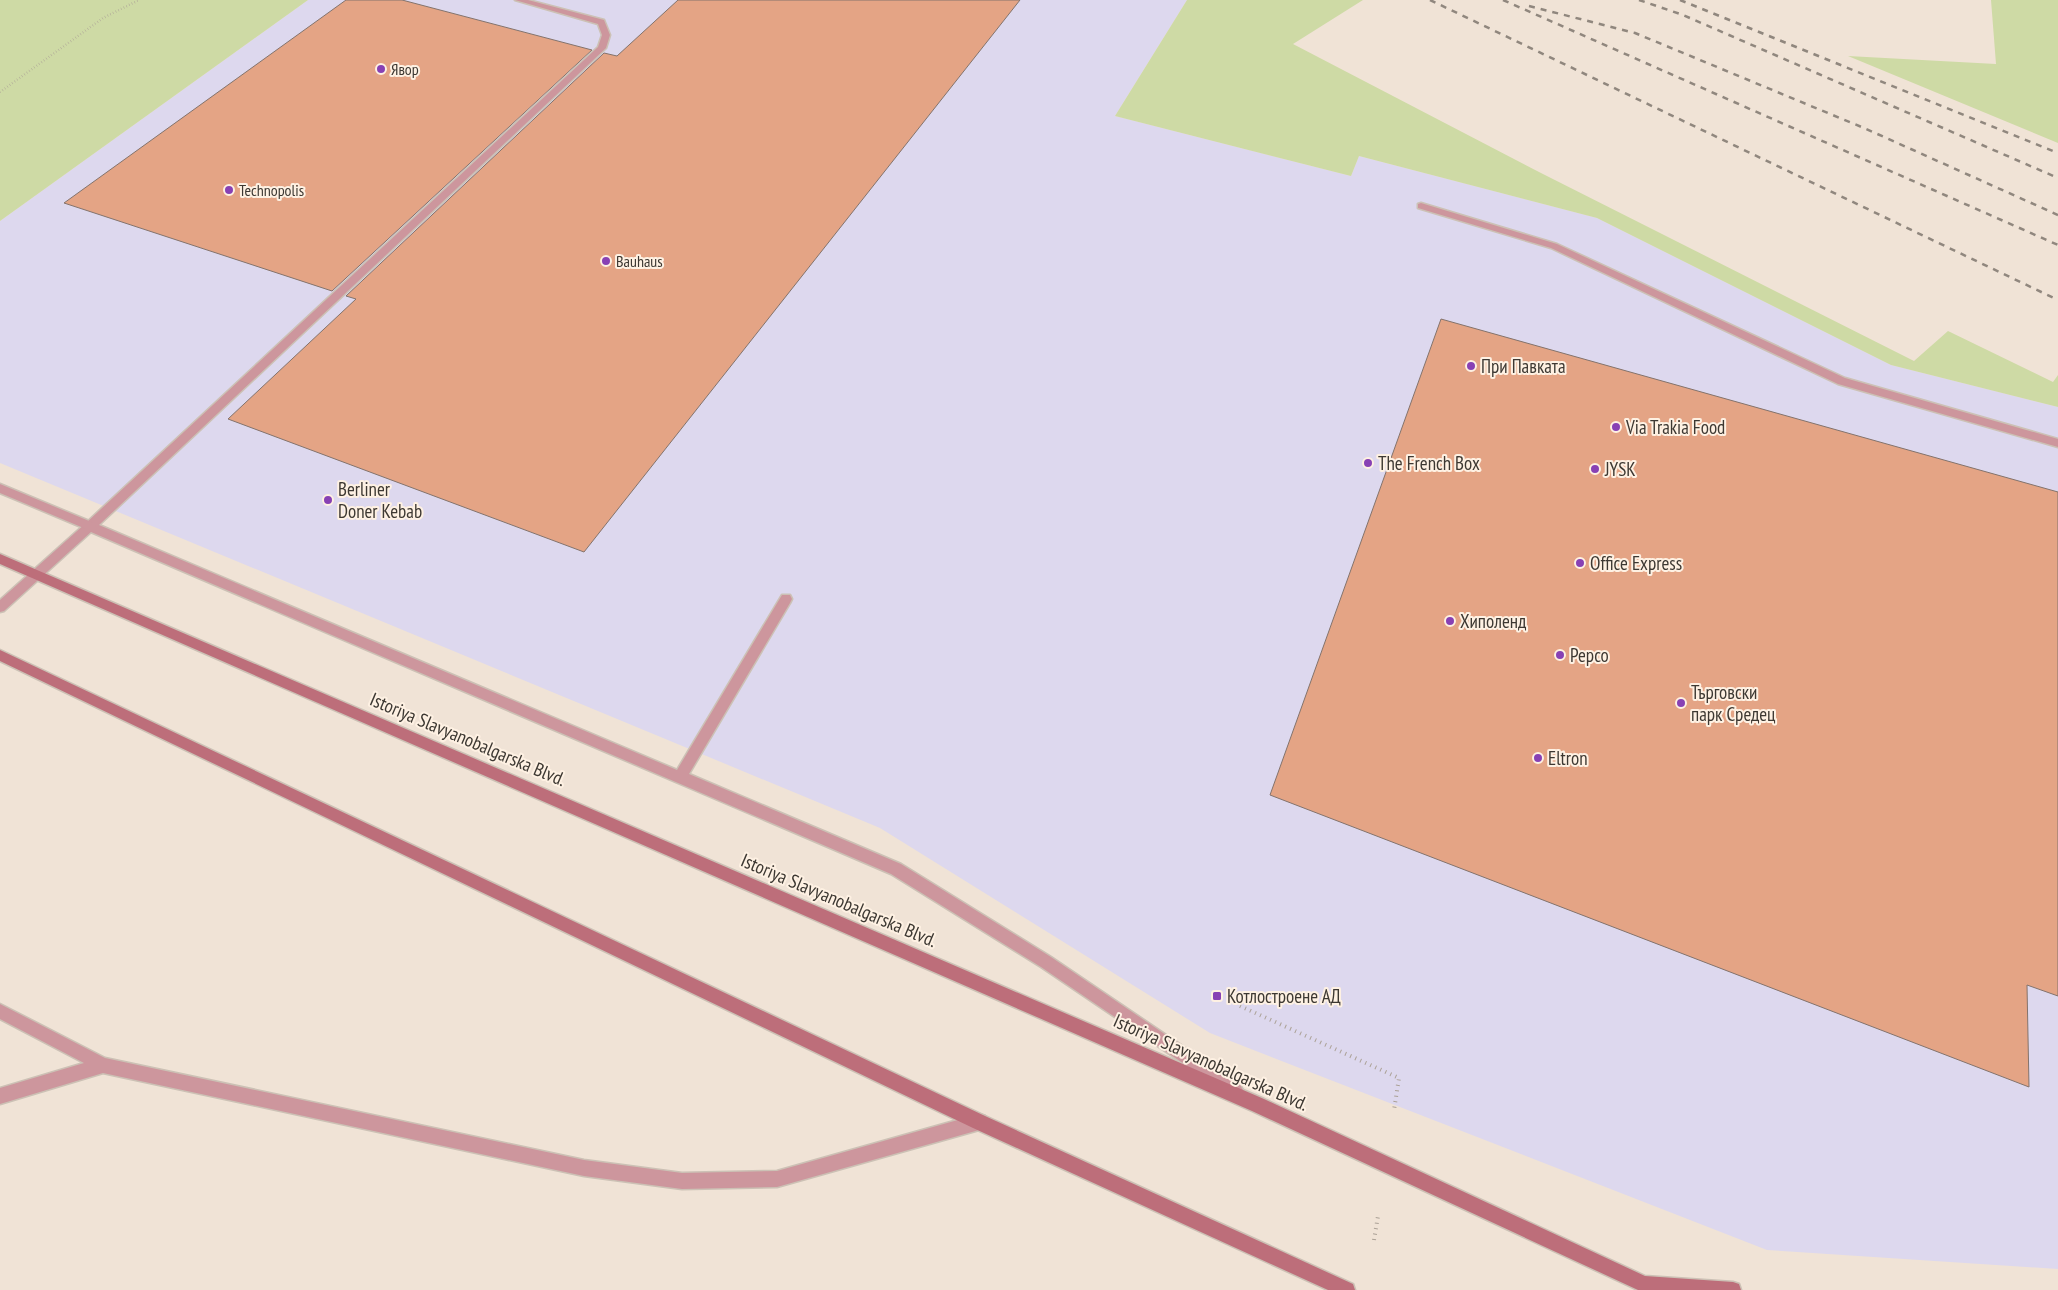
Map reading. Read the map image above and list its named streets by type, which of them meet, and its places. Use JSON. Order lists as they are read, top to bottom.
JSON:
{
  "streets": {
    "main road": ["Istoriya Slavyanobalgarska Blvd."]
  },
  "places": {
    "other": [
      "Явор",
      "Technopolis",
      "Bauhaus",
      "При Павката",
      "Via Trakia Food",
      "The French Box",
      "JYSK",
      "Berliner Doner Kebab",
      "Office Express",
      "Хиполенд",
      "Pepco",
      "Търговски парк Средец",
      "Eltron"
    ],
    "transit": ["Котлостроене АД"]
  }
}
